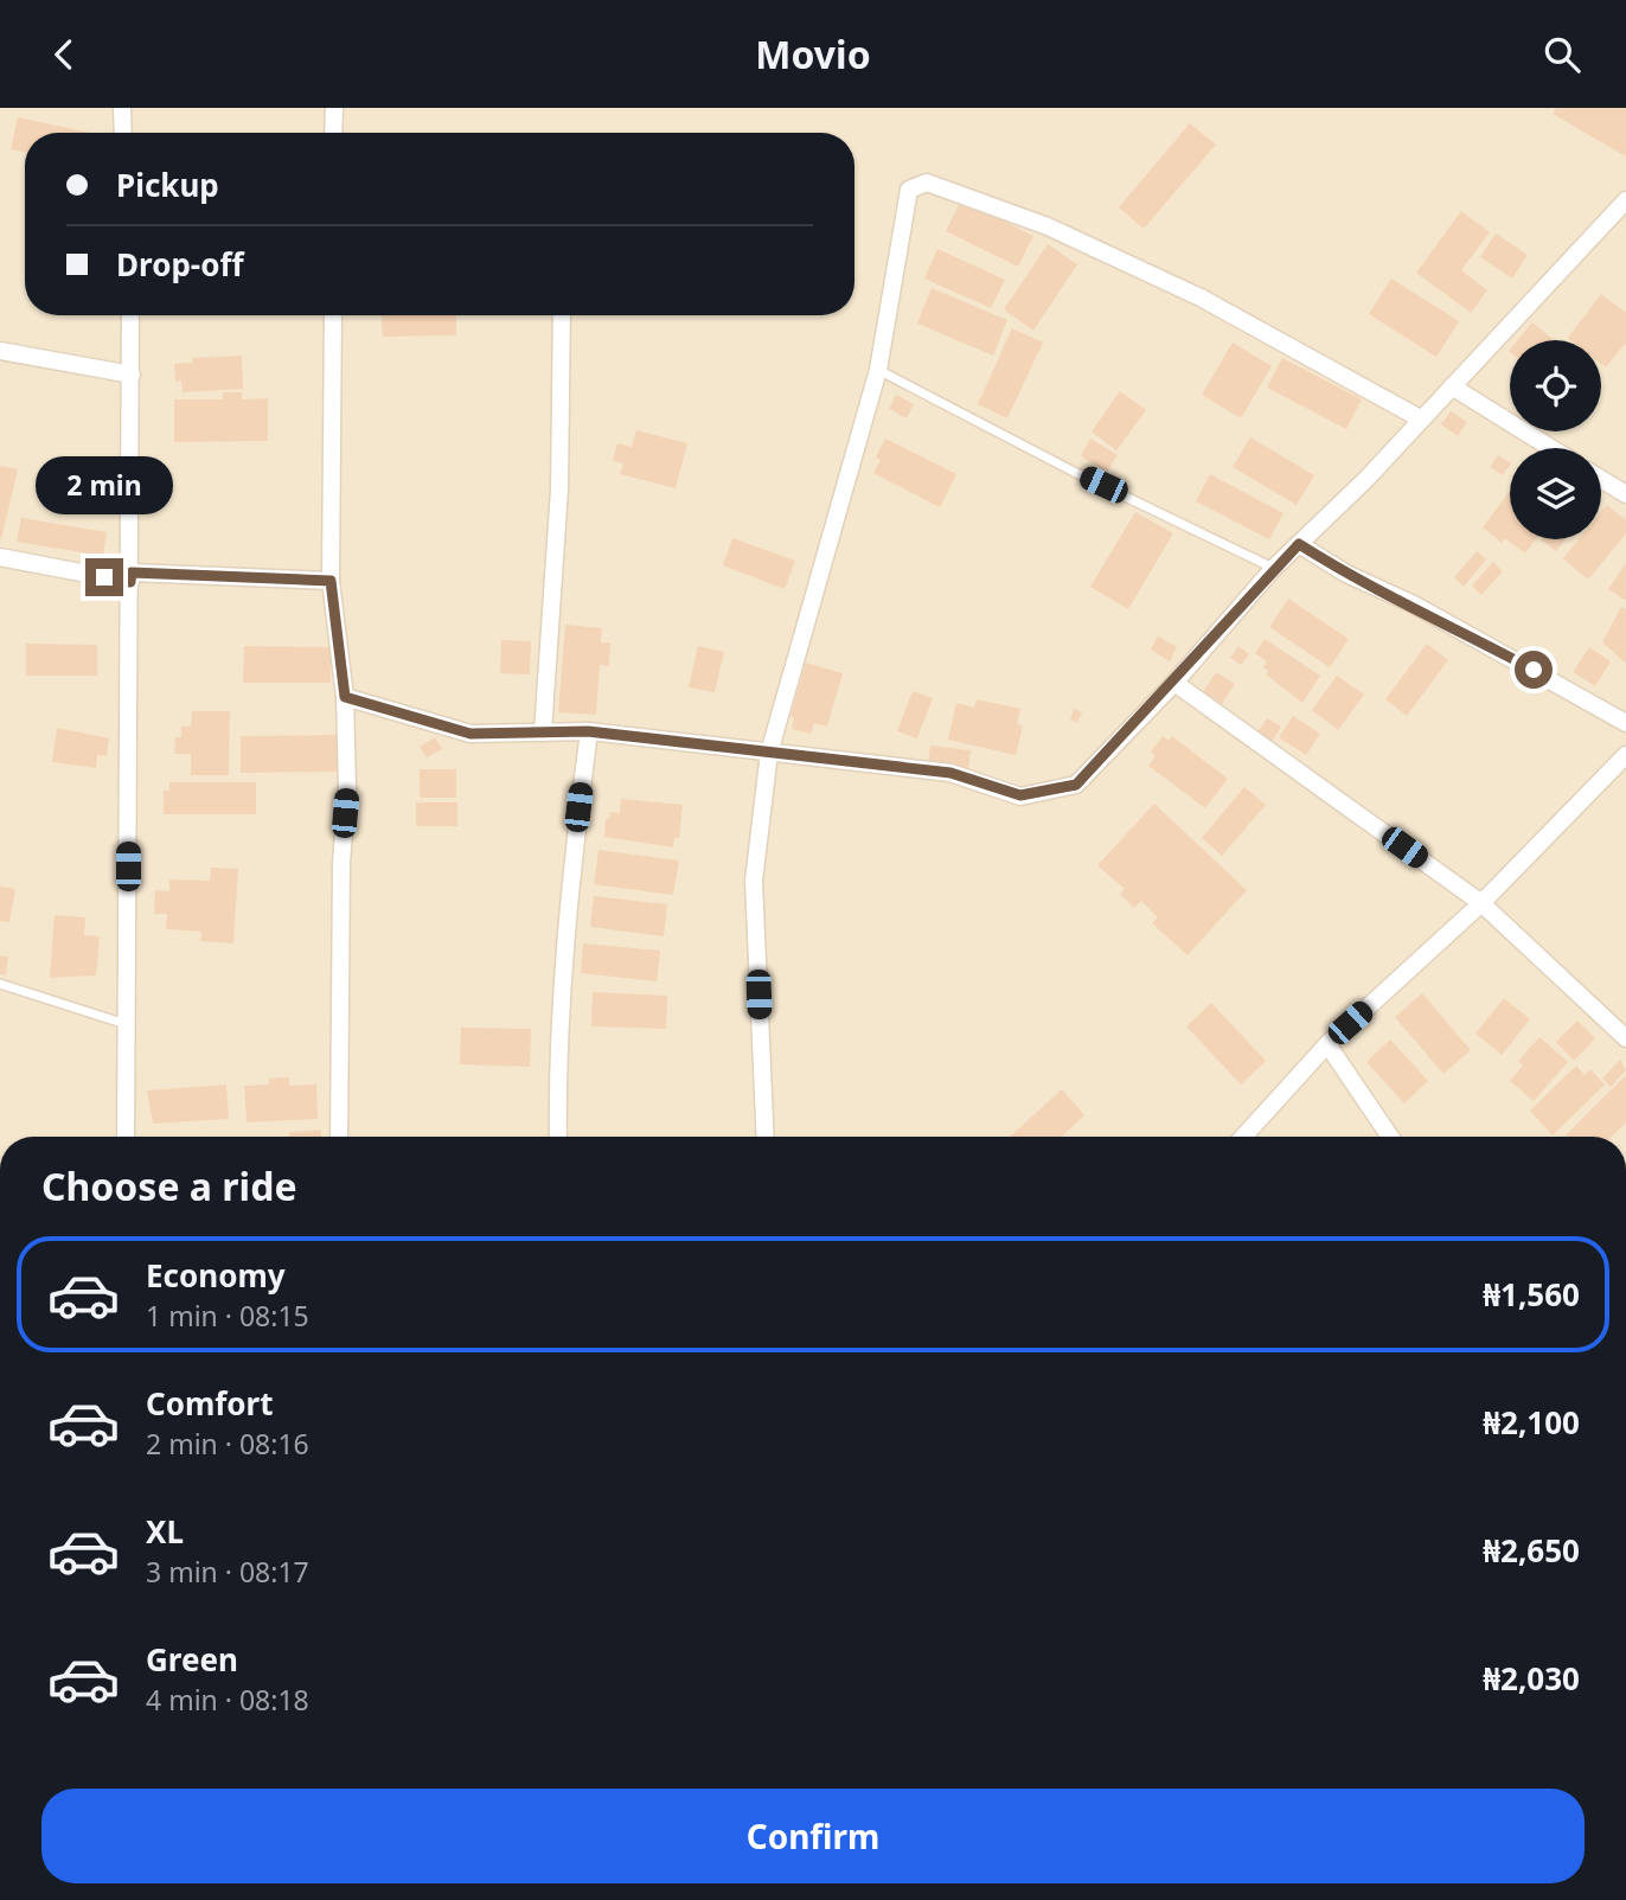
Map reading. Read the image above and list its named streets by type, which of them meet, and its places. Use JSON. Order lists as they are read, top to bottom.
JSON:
{
  "page": {
    "header": "Movio",
    "banner": ["Pickup", "Drop-off"],
    "bubble": "2 min",
    "heading": "Choose a ride",
    "list": [
      {
        "name": "Economy",
        "note": "1 min · 08:15",
        "value": "₦1,560"
      },
      {
        "name": "Comfort",
        "note": "2 min · 08:16",
        "value": "₦2,100"
      },
      {
        "name": "XL",
        "note": "3 min · 08:17",
        "value": "₦2,650"
      },
      {
        "name": "Green",
        "note": "4 min · 08:18",
        "value": "₦2,030"
      }
    ],
    "buttons": "Confirm"
  }
}
